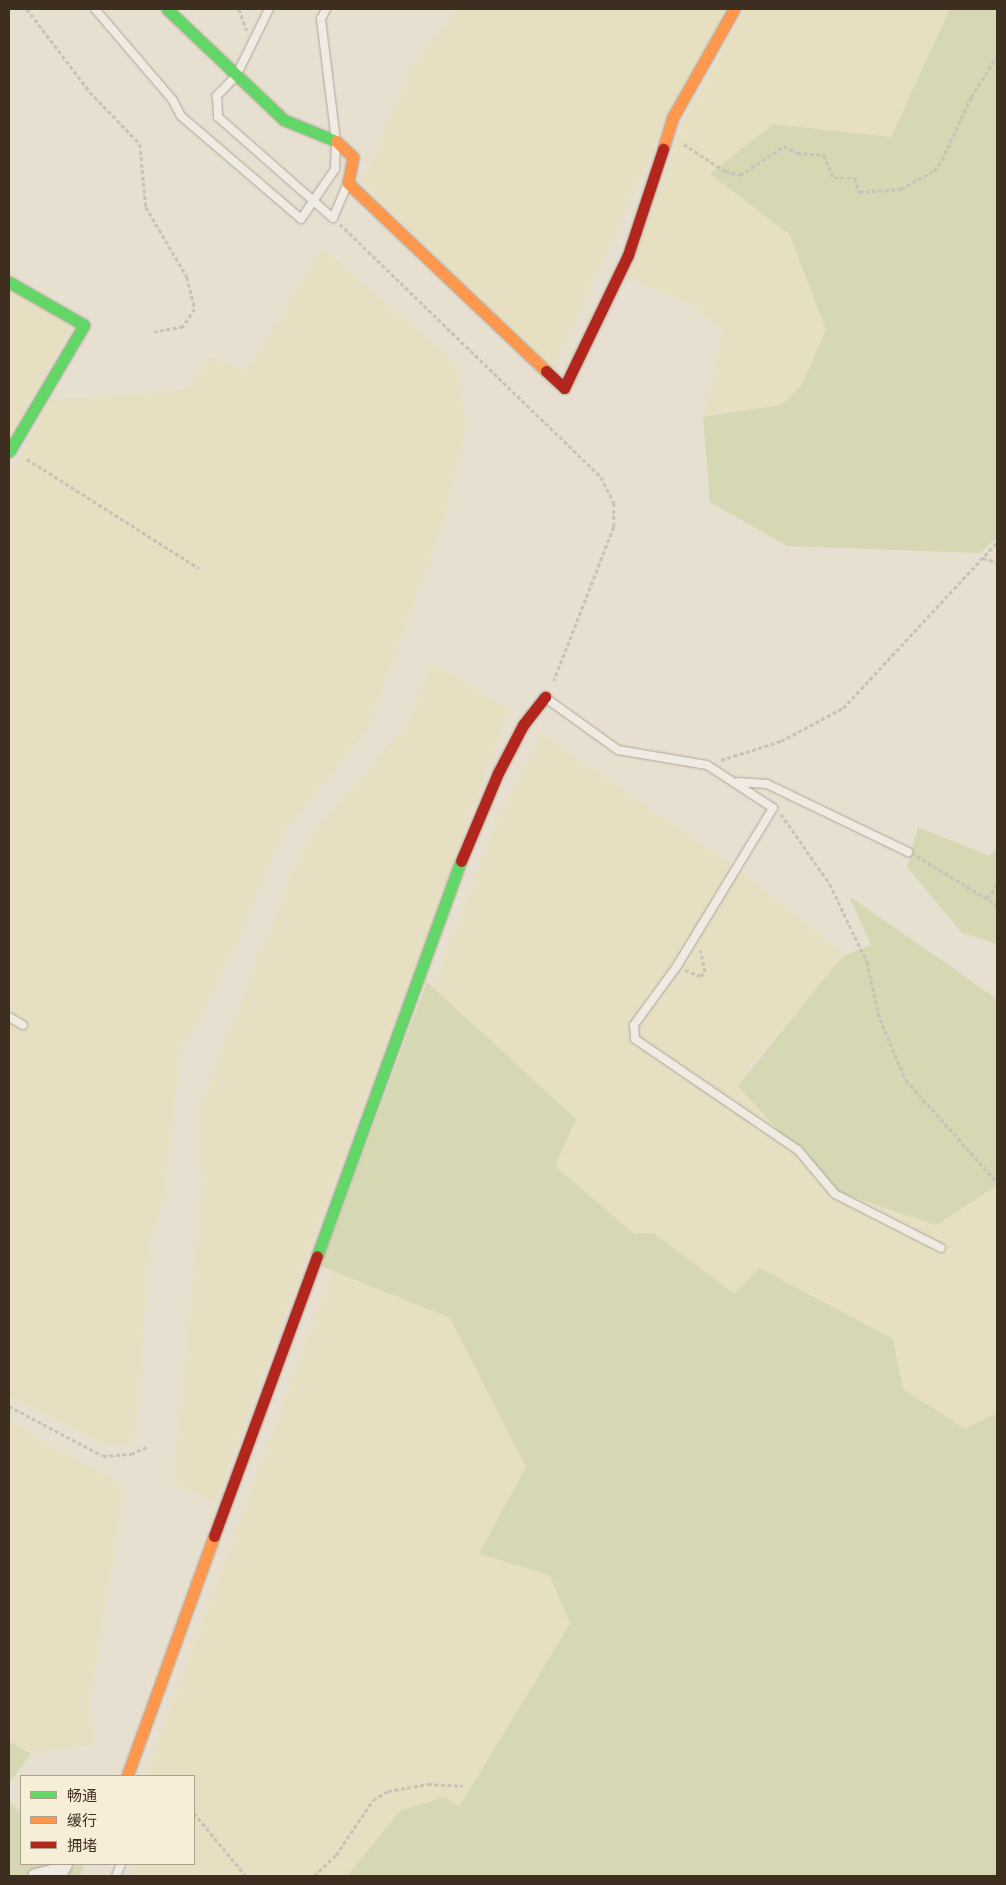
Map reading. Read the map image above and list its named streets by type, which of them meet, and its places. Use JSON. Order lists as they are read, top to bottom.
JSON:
{
  "legend": ["畅通", "缓行", "拥堵"]
}
